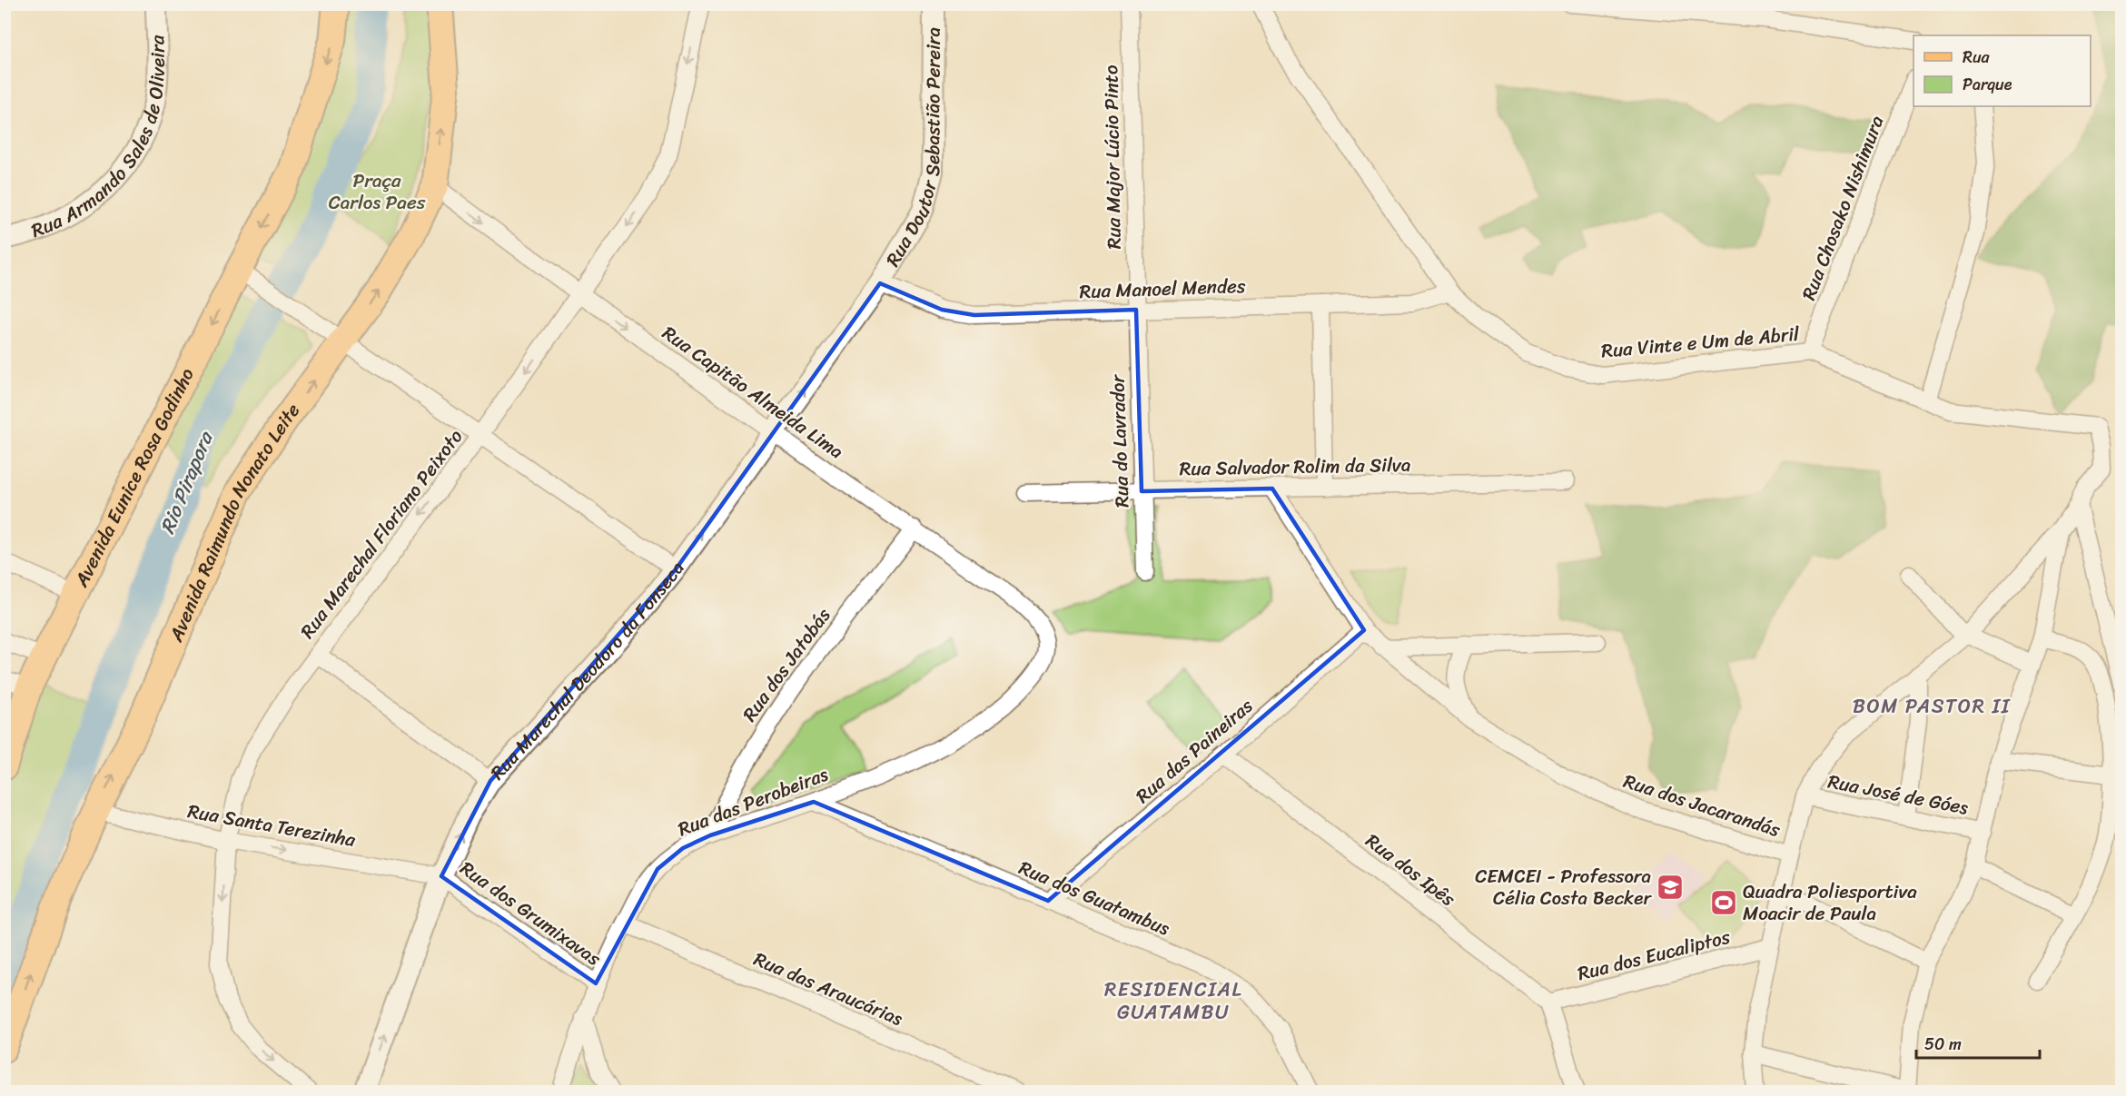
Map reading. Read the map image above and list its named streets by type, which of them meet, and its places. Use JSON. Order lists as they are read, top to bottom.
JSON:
{
  "streets": {
    "main road": ["Avenida Eunice Rosa Godinho", "Avenida Raimundo Nonato Leite"],
    "street": [
      "Rua Armando Sales de Oliveira",
      "Rua Doutor Sebastião Pereira",
      "Rua Major Lúcio Pinto",
      "Rua Chosako Nishimura",
      "Rua Manoel Mendes",
      "Rua Vinte e Um de Abril",
      "Rua Capitão Almeida Lima",
      "Rua do Lavrador",
      "Rua Salvador Rolim da Silva",
      "Rua Marechal Floriano Peixoto",
      "Rua dos Jatobás",
      "Rua Marechal Deodoro da Fonseca",
      "Rua das Paineiras",
      "Rua José de Góes",
      "Rua das Perobeiras",
      "Rua dos Jacarandás",
      "Rua Santa Terezinha",
      "Rua dos Ipês",
      "Rua dos Guatambus",
      "Rua dos Grumixavas",
      "Rua dos Eucaliptos",
      "Rua das Araucárias"
    ]
  },
  "crossings": [
    ["Rua Doutor Sebastião Pereira", "Rua Manoel Mendes"],
    ["Rua Doutor Sebastião Pereira", "Rua Marechal Deodoro da Fonseca"],
    ["Rua Major Lúcio Pinto", "Rua Manoel Mendes"],
    ["Rua Major Lúcio Pinto", "Rua do Lavrador"],
    ["Rua Chosako Nishimura", "Rua Vinte e Um de Abril"],
    ["Rua Manoel Mendes", "Rua Vinte e Um de Abril"],
    ["Rua Manoel Mendes", "Rua do Lavrador"],
    ["Rua Manoel Mendes", "Rua Marechal Deodoro da Fonseca"],
    ["Rua Capitão Almeida Lima", "Avenida Raimundo Nonato Leite"],
    ["Rua Capitão Almeida Lima", "Rua Marechal Floriano Peixoto"],
    ["Rua Capitão Almeida Lima", "Rua dos Jatobás"],
    ["Rua Capitão Almeida Lima", "Rua Marechal Deodoro da Fonseca"],
    ["Rua Capitão Almeida Lima", "Rua das Perobeiras"],
    ["Rua do Lavrador", "Rua Salvador Rolim da Silva"],
    ["Rua Salvador Rolim da Silva", "Rua dos Jacarandás"],
    ["Avenida Raimundo Nonato Leite", "Rua Santa Terezinha"],
    ["Rua Marechal Floriano Peixoto", "Rua Santa Terezinha"],
    ["Rua dos Jatobás", "Rua das Perobeiras"],
    ["Rua Marechal Deodoro da Fonseca", "Rua Santa Terezinha"],
    ["Rua Marechal Deodoro da Fonseca", "Rua dos Grumixavas"],
    ["Rua das Paineiras", "Rua dos Jacarandás"],
    ["Rua das Paineiras", "Rua dos Ipês"],
    ["Rua das Paineiras", "Rua dos Guatambus"],
    ["Rua das Perobeiras", "Rua dos Guatambus"],
    ["Rua das Perobeiras", "Rua dos Grumixavas"],
    ["Rua das Perobeiras", "Rua das Araucárias"],
    ["Rua Santa Terezinha", "Rua dos Grumixavas"],
    ["Rua dos Ipês", "Rua dos Eucaliptos"]
  ],
  "one_way": [
    "Rua Capitão Almeida Lima",
    "Avenida Eunice Rosa Godinho",
    "Avenida Raimundo Nonato Leite",
    "Rua Marechal Floriano Peixoto",
    "Rua Marechal Deodoro da Fonseca",
    "Rua Santa Terezinha"
  ],
  "districts": ["BOM PASTOR II", "RESIDENCIAL GUATAMBU"],
  "water": ["Rio Pirapora"],
  "parks": ["Praça Carlos Paes"],
  "places": {
    "school or university": ["CEMCEI - Professora Célia Costa Becker"],
    "sports": ["Quadra Poliesportiva Moacir de Paula"]
  },
  "legend": ["Rua", "Parque"],
  "scale_bar": "50 m"
}
